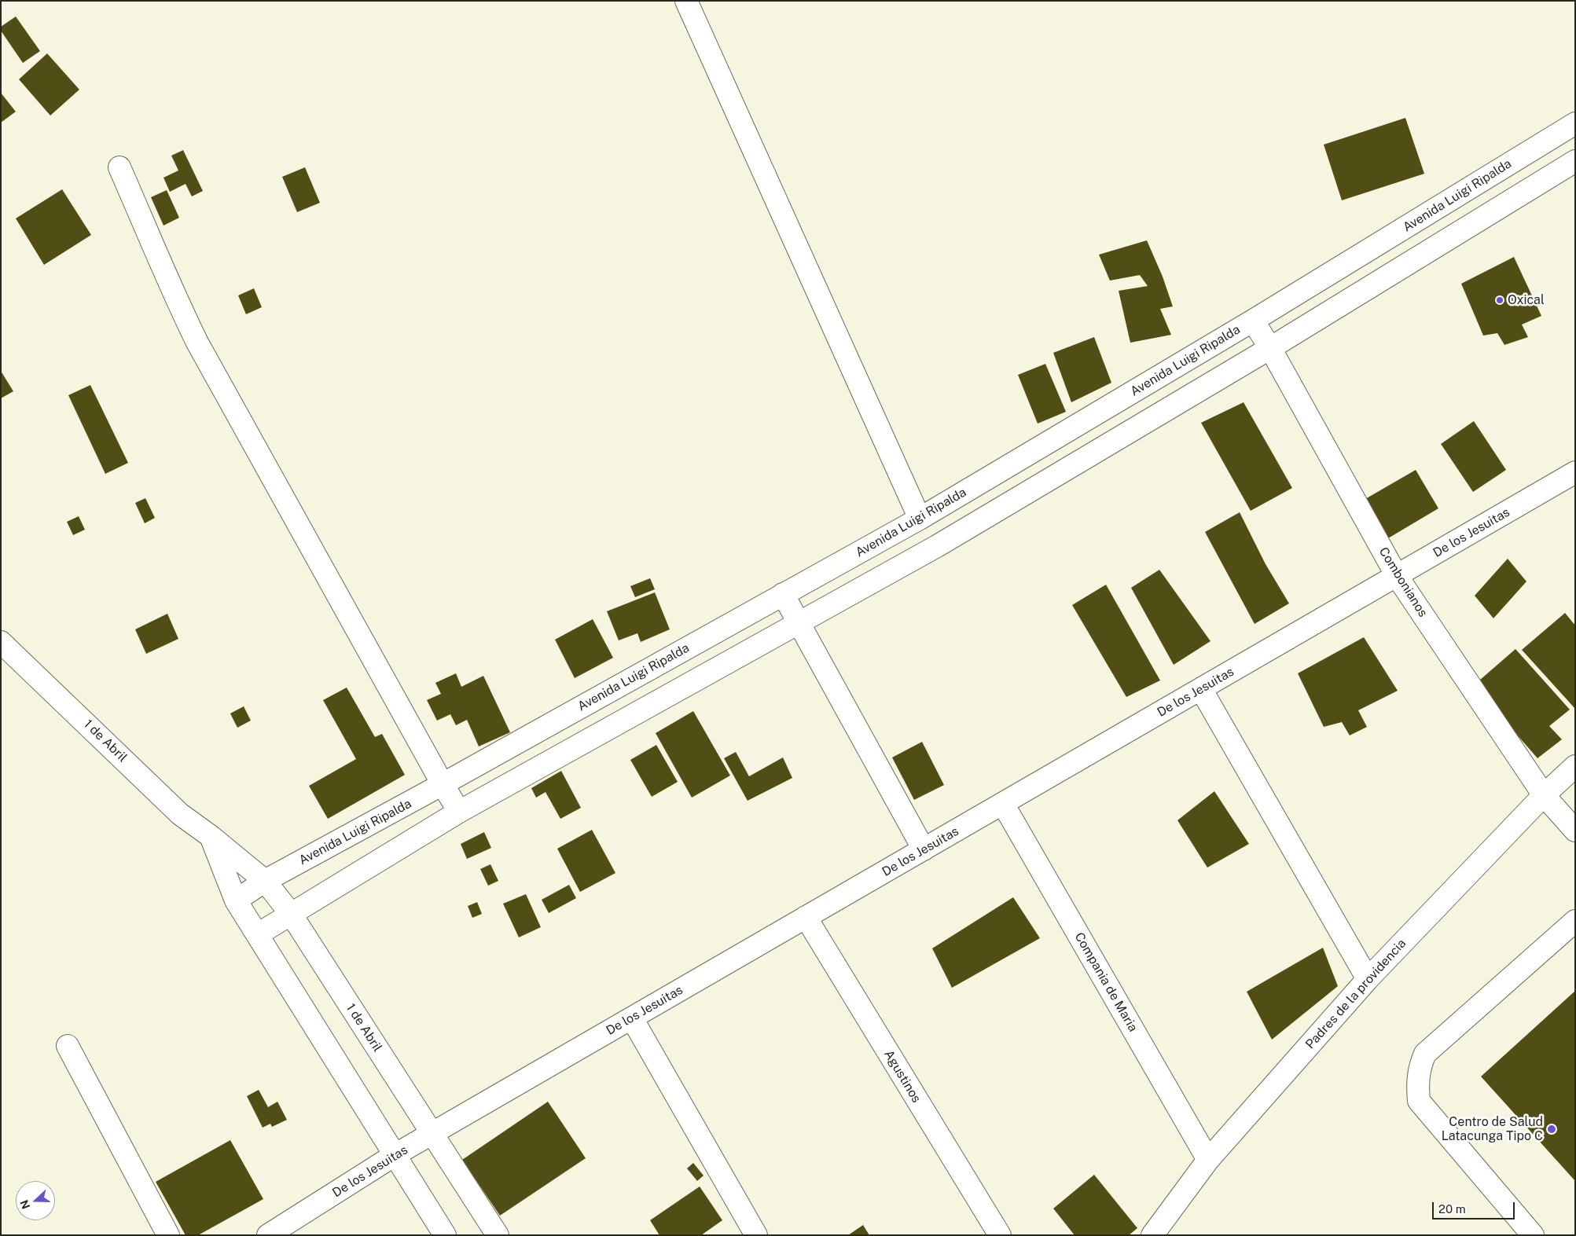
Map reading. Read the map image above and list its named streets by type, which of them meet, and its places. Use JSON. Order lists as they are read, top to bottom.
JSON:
{
  "streets": {
    "street": [
      "Avenida Luigi Ripalda",
      "De los Jesuitas",
      "Combonianos",
      "1 de Abril",
      "Compania de Maria",
      "Padres de la providencia",
      "Agustinos"
    ]
  },
  "crossings": [
    ["Avenida Luigi Ripalda", "Combonianos"],
    ["Avenida Luigi Ripalda", "1 de Abril"],
    ["De los Jesuitas", "Combonianos"],
    ["De los Jesuitas", "1 de Abril"],
    ["De los Jesuitas", "Compania de Maria"],
    ["De los Jesuitas", "Agustinos"],
    ["Combonianos", "Padres de la providencia"],
    ["Compania de Maria", "Padres de la providencia"]
  ],
  "places": ["Oxical", "Centro de Salud Latacunga Tipo C"],
  "scale_bar": "20 m",
  "north": "left"
}
